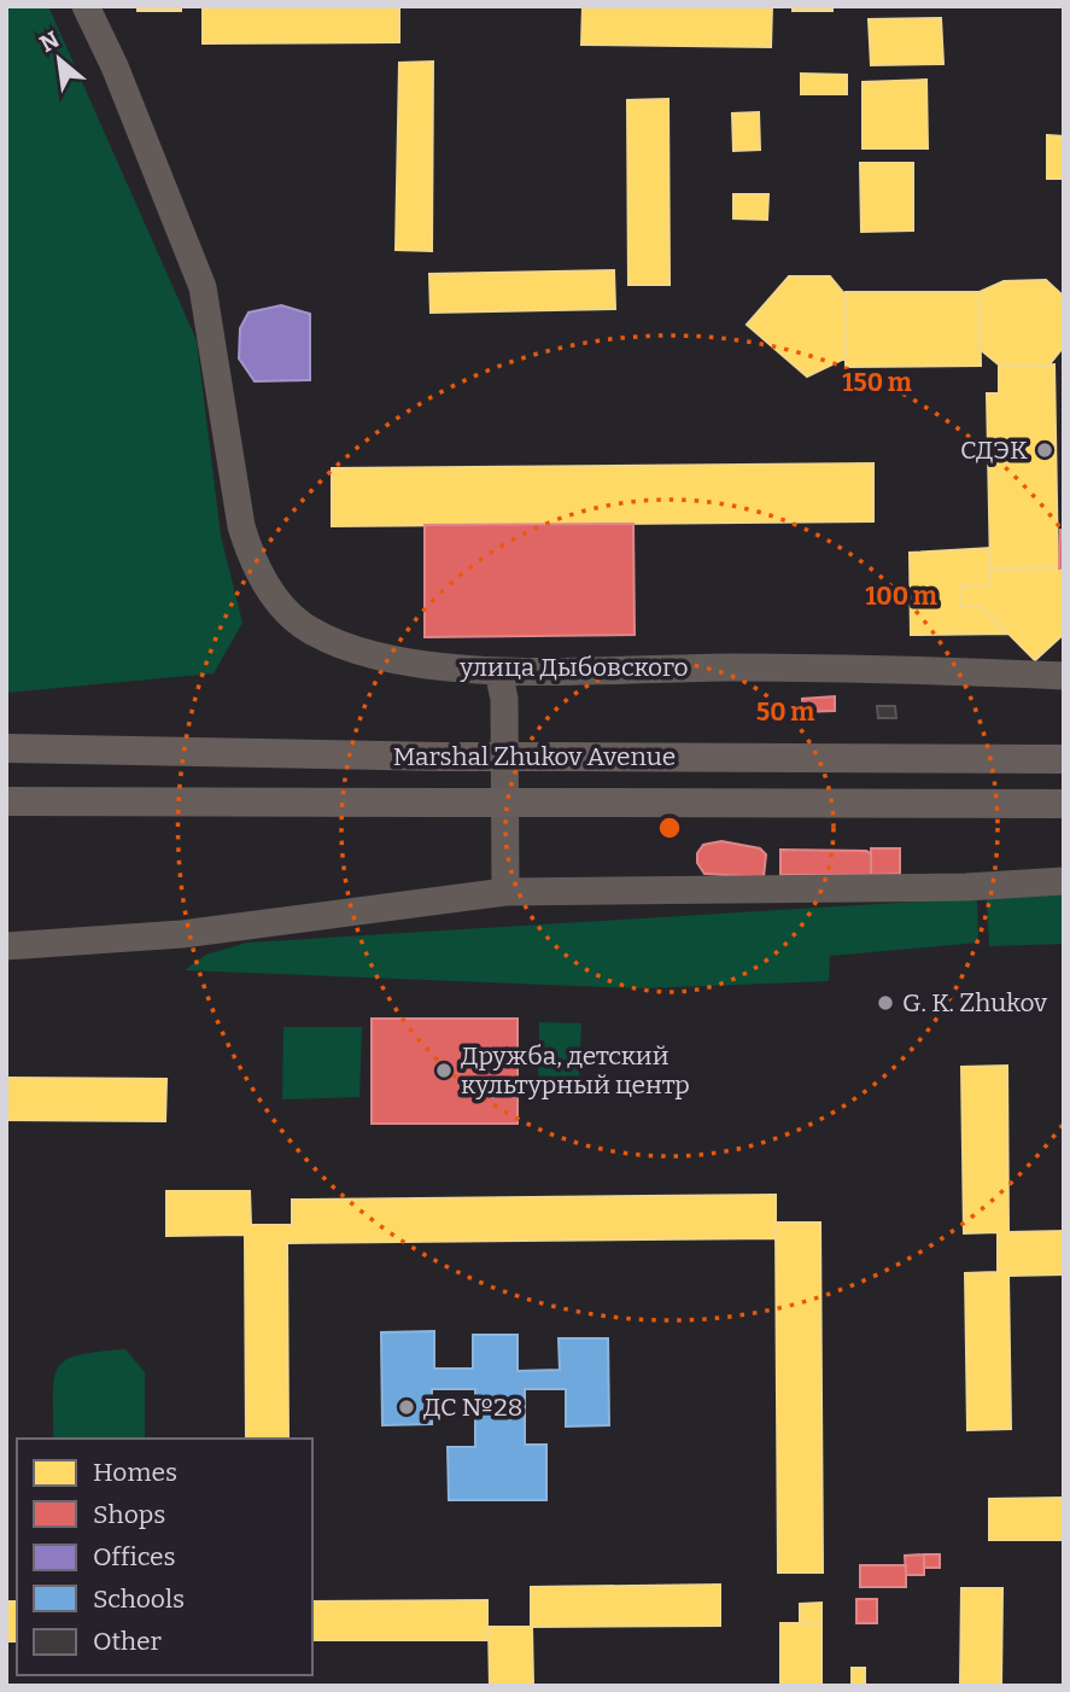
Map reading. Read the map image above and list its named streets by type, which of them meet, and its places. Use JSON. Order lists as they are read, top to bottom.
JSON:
{
  "streets": {
    "main road": ["Marshal Zhukov Avenue"],
    "street": ["улица Дыбовского"]
  },
  "places": [
    "СДЭК",
    "G. K. Zhukov",
    "Дружба, детский культурный центр",
    "ДС №28"
  ],
  "legend": [
    "Homes",
    "Shops",
    "Offices",
    "Schools",
    "Other"
  ],
  "north": "top left",
  "rings": ["150 m", "100 m", "50 m"]
}
